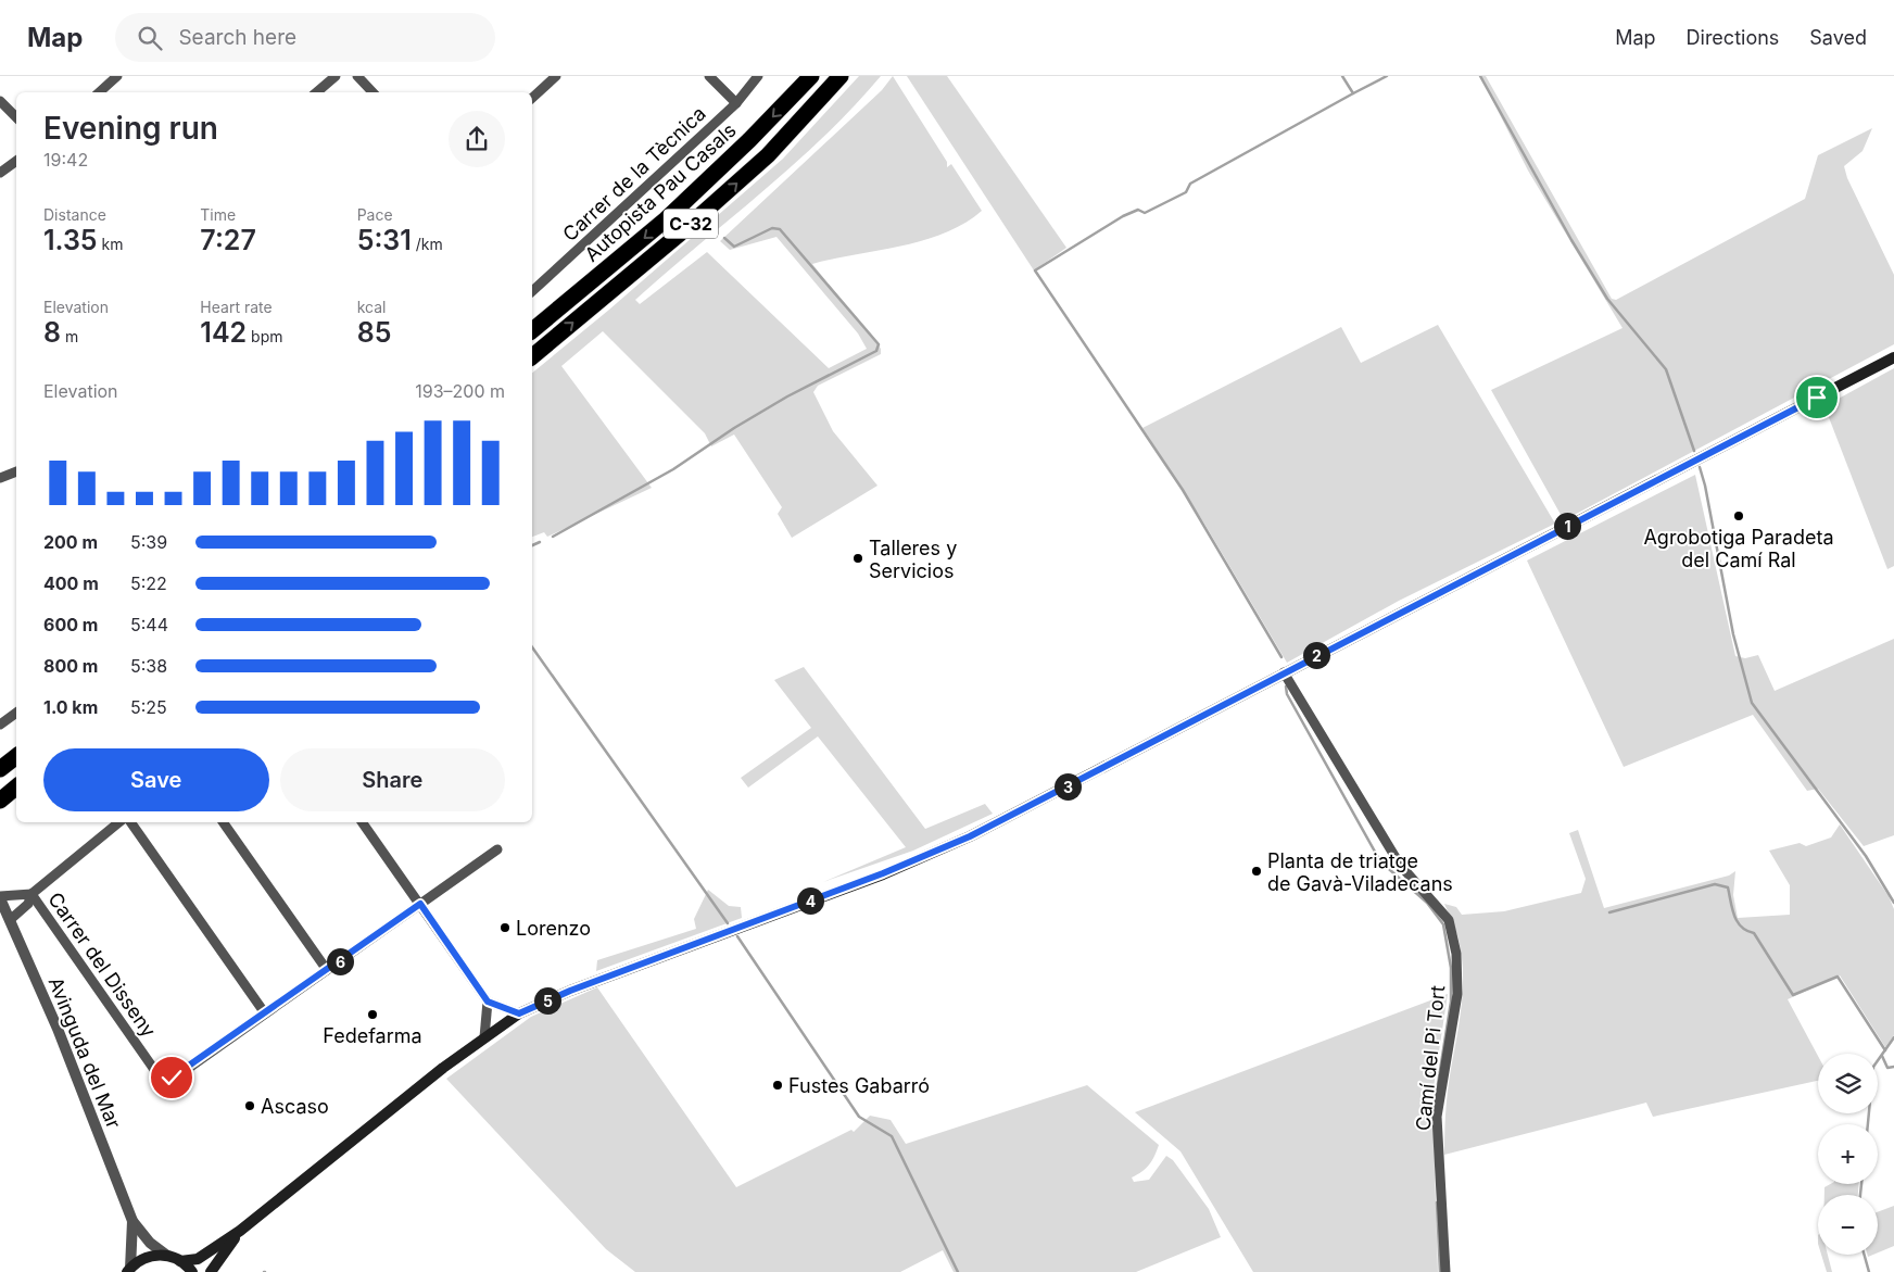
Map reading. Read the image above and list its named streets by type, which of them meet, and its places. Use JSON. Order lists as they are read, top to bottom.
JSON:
{
  "streets": {
    "highway": ["Autopista Pau Casals", "C-32"],
    "street": [
      "Carrer de la Tècnica",
      "Carrer del Disseny",
      "Avinguda del Mar",
      "Camí del Pi Tort"
    ]
  },
  "places": [
    "Agrobotiga Paradeta del Camí Ral",
    "Talleres y Servicios",
    "Planta de triatge de Gavà-Viladecans",
    "Lorenzo",
    "Fedefarma",
    "Fustes Gabarró",
    "Ascaso"
  ],
  "page": {
    "header": "Map",
    "search": "Search here",
    "nav": ["Map", "Directions", "Saved"],
    "heading": ["Evening run", "19:42"],
    "stats": [
      ["Distance", "1.35 km"],
      ["Time", "7:27"],
      ["Pace", "5:31 /km"],
      ["Elevation", "8 m"],
      ["Heart rate", "142 bpm"],
      ["kcal", "85"]
    ],
    "chart": ["Elevation", "193–200 m"],
    "pins": [
      "1",
      "2",
      "3",
      "4",
      "6",
      "5"
    ],
    "list": [
      {
        "name": "200 m",
        "note": "5:39"
      },
      {
        "name": "400 m",
        "note": "5:22"
      },
      {
        "name": "600 m",
        "note": "5:44"
      },
      {
        "name": "800 m",
        "note": "5:38"
      },
      {
        "name": "1.0 km",
        "note": "5:25"
      }
    ],
    "buttons": ["Save", "Share"],
    "map_buttons": ["+", "−"]
  }
}
